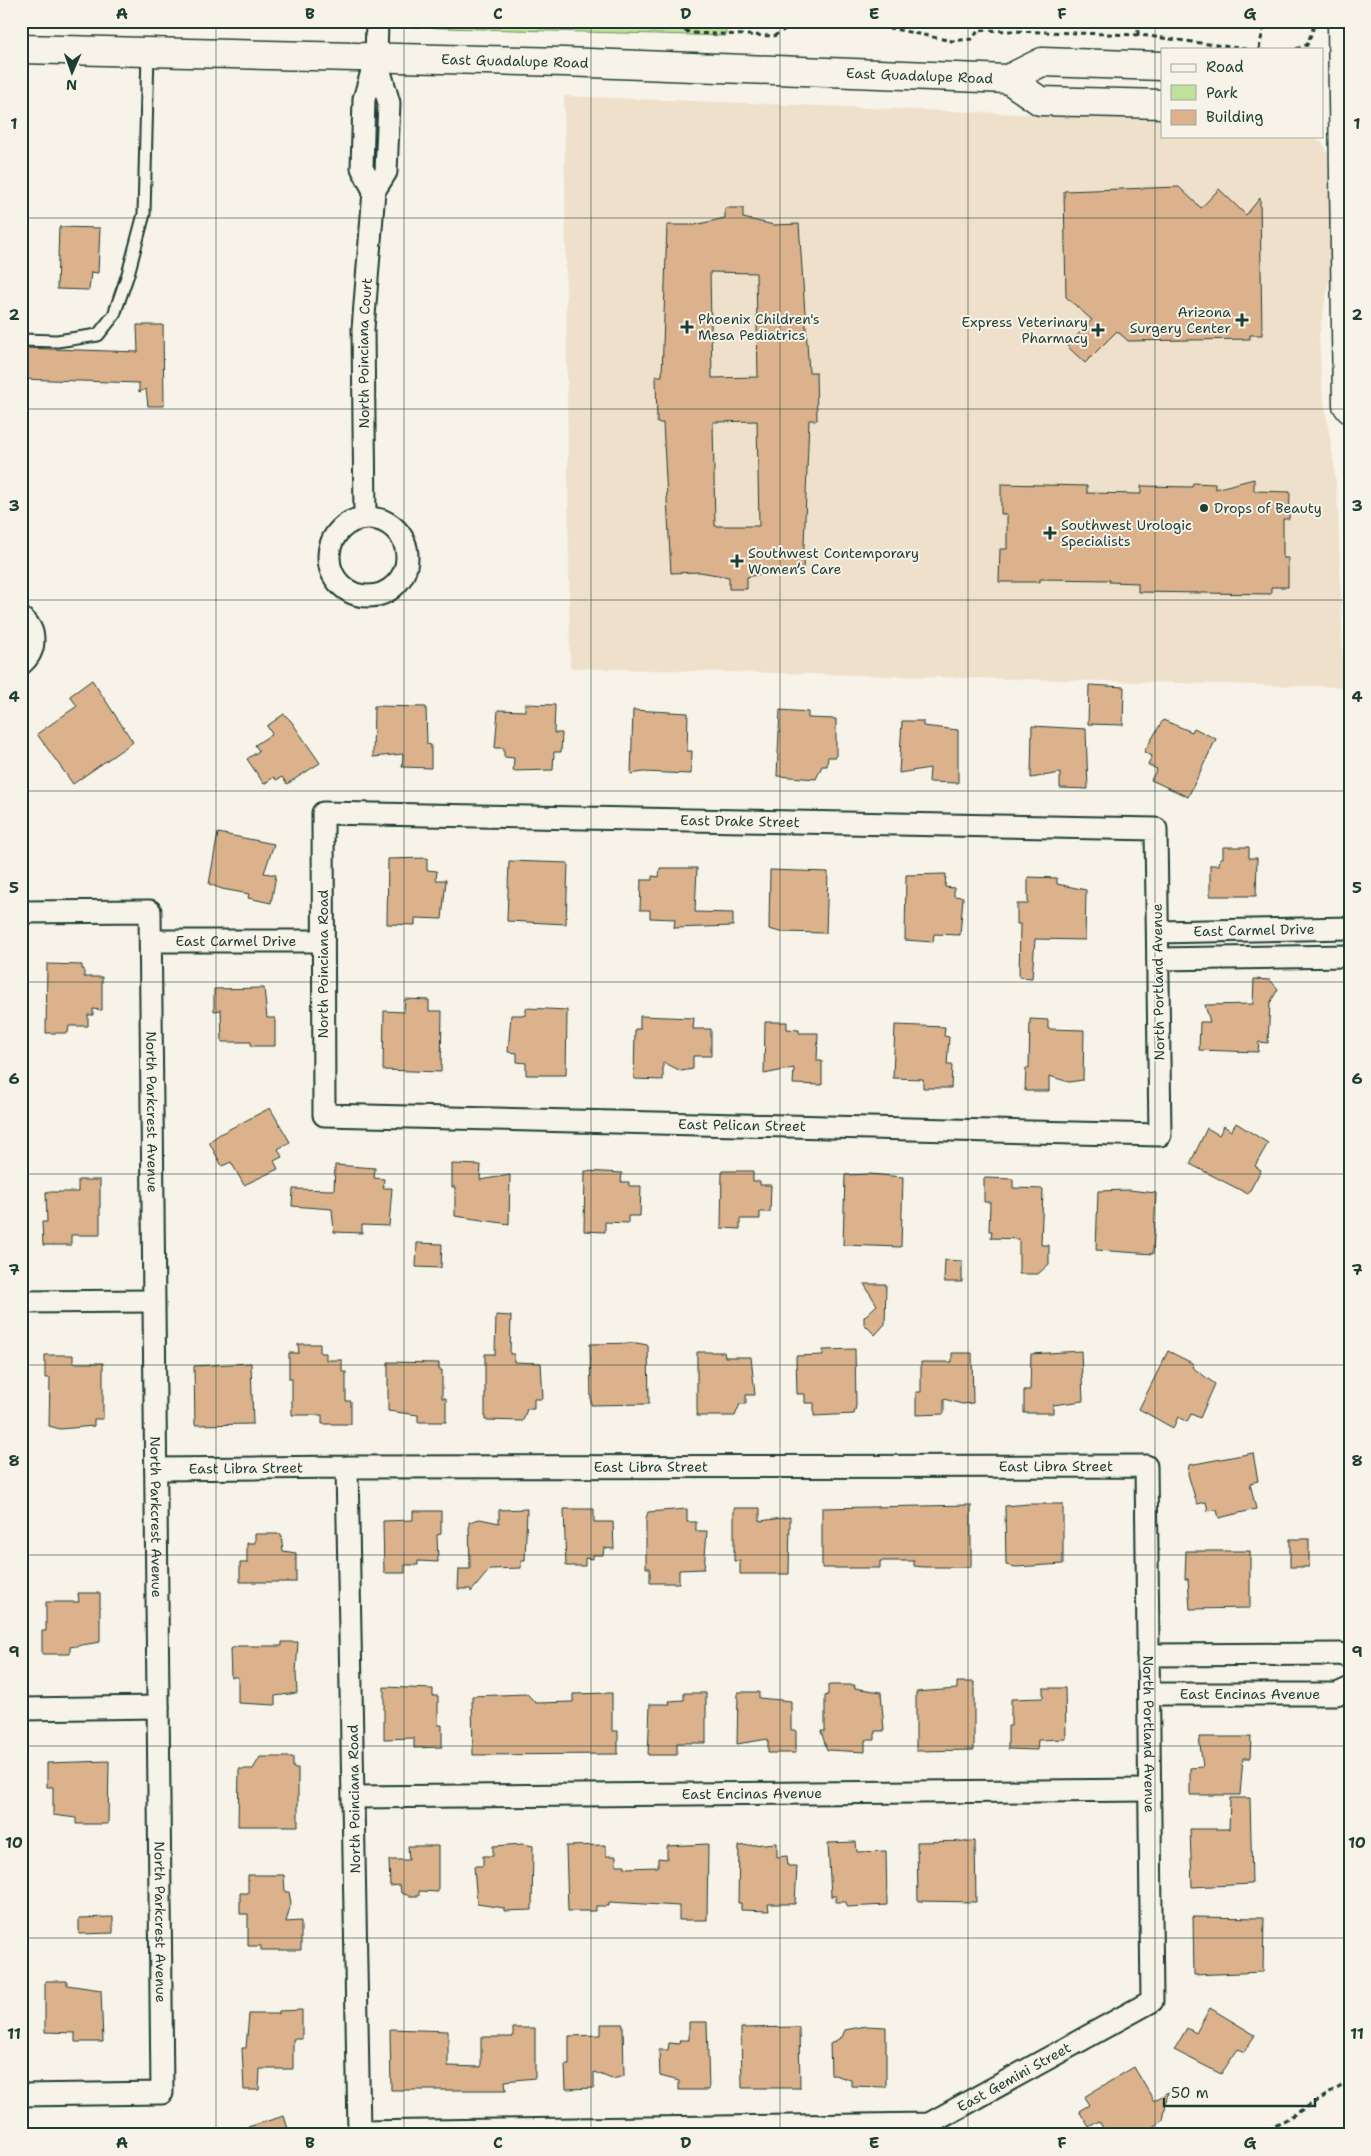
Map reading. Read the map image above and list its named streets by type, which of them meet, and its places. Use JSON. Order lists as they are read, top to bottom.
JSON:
{
  "streets": {
    "main road": ["East Guadalupe Road"],
    "street": [
      "North Poinciana Court",
      "East Drake Street",
      "East Carmel Drive",
      "North Poinciana Road",
      "North Portland Avenue",
      "North Parkcrest Avenue",
      "East Pelican Street",
      "East Libra Street",
      "East Encinas Avenue",
      "East Gemini Street"
    ]
  },
  "crossings": [
    ["East Guadalupe Road", "North Poinciana Court"],
    ["East Drake Street", "North Poinciana Road"],
    ["East Drake Street", "North Portland Avenue"],
    ["East Carmel Drive", "North Poinciana Road"],
    ["East Carmel Drive", "North Portland Avenue"],
    ["East Carmel Drive", "North Parkcrest Avenue"],
    ["North Poinciana Road", "East Pelican Street"],
    ["North Poinciana Road", "East Libra Street"],
    ["North Poinciana Road", "East Encinas Avenue"],
    ["North Poinciana Road", "East Gemini Street"],
    ["North Portland Avenue", "East Pelican Street"],
    ["North Portland Avenue", "East Libra Street"],
    ["North Portland Avenue", "East Encinas Avenue"],
    ["North Portland Avenue", "East Gemini Street"],
    ["North Parkcrest Avenue", "East Libra Street"]
  ],
  "places": {
    "health": [
      "Arizona Surgery Center",
      "Phoenix Children's Mesa Pediatrics",
      "Express Veterinary Pharmacy",
      "Southwest Urologic Specialists",
      "Southwest Contemporary Women’s Care"
    ],
    "other": ["Drops of Beauty"]
  },
  "legend": ["Road", "Park", "Building"],
  "scale_bar": "50 m",
  "north": "bottom",
  "grid": {
    "columns": [
      "A",
      "B",
      "C",
      "D",
      "E",
      "F",
      "G"
    ],
    "rows": [
      "1",
      "2",
      "3",
      "4",
      "5",
      "6",
      "7",
      "8",
      "9",
      "10",
      "11"
    ]
  }
}
